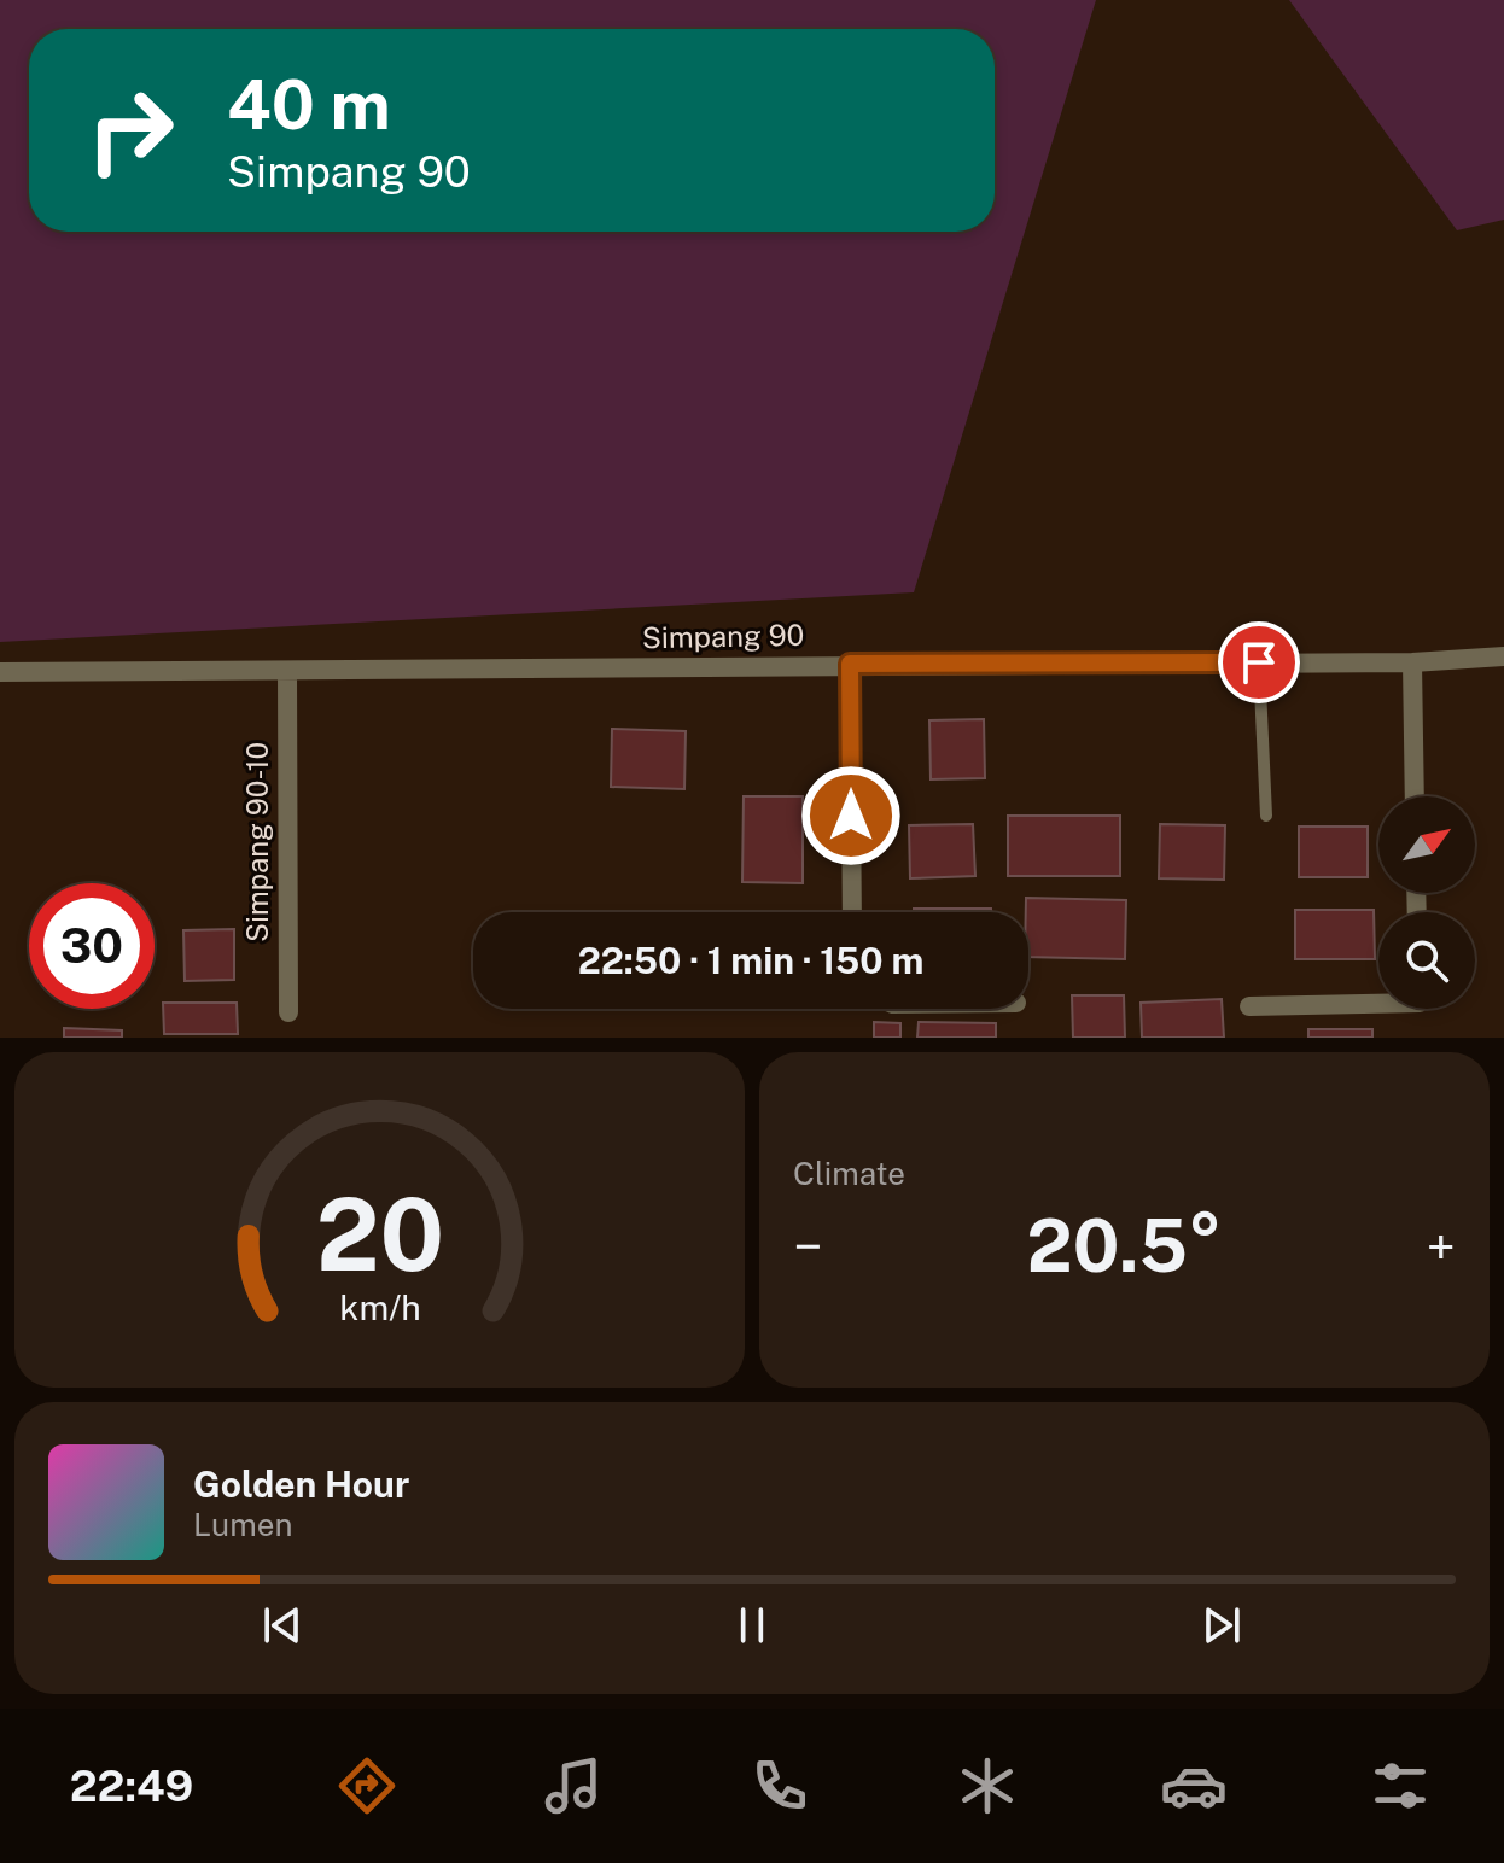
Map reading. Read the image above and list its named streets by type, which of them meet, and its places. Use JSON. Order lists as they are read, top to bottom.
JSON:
{
  "streets": {
    "street": ["Simpang 90", "Simpang 90-10"]
  },
  "crossings": [
    ["Simpang 90", "Simpang 90-10"]
  ],
  "north": "top right",
  "page": {
    "turn": ["40 m", "Simpang 90"],
    "limit": "30",
    "trip": "22:50 · 1 min · 150 m",
    "tile": "Climate",
    "heat": ["−", "20.5°", "+"],
    "song": ["Golden Hour", "Lumen"],
    "tabs": "22:49",
    "gauge": ["20", "km/h"]
  }
}
